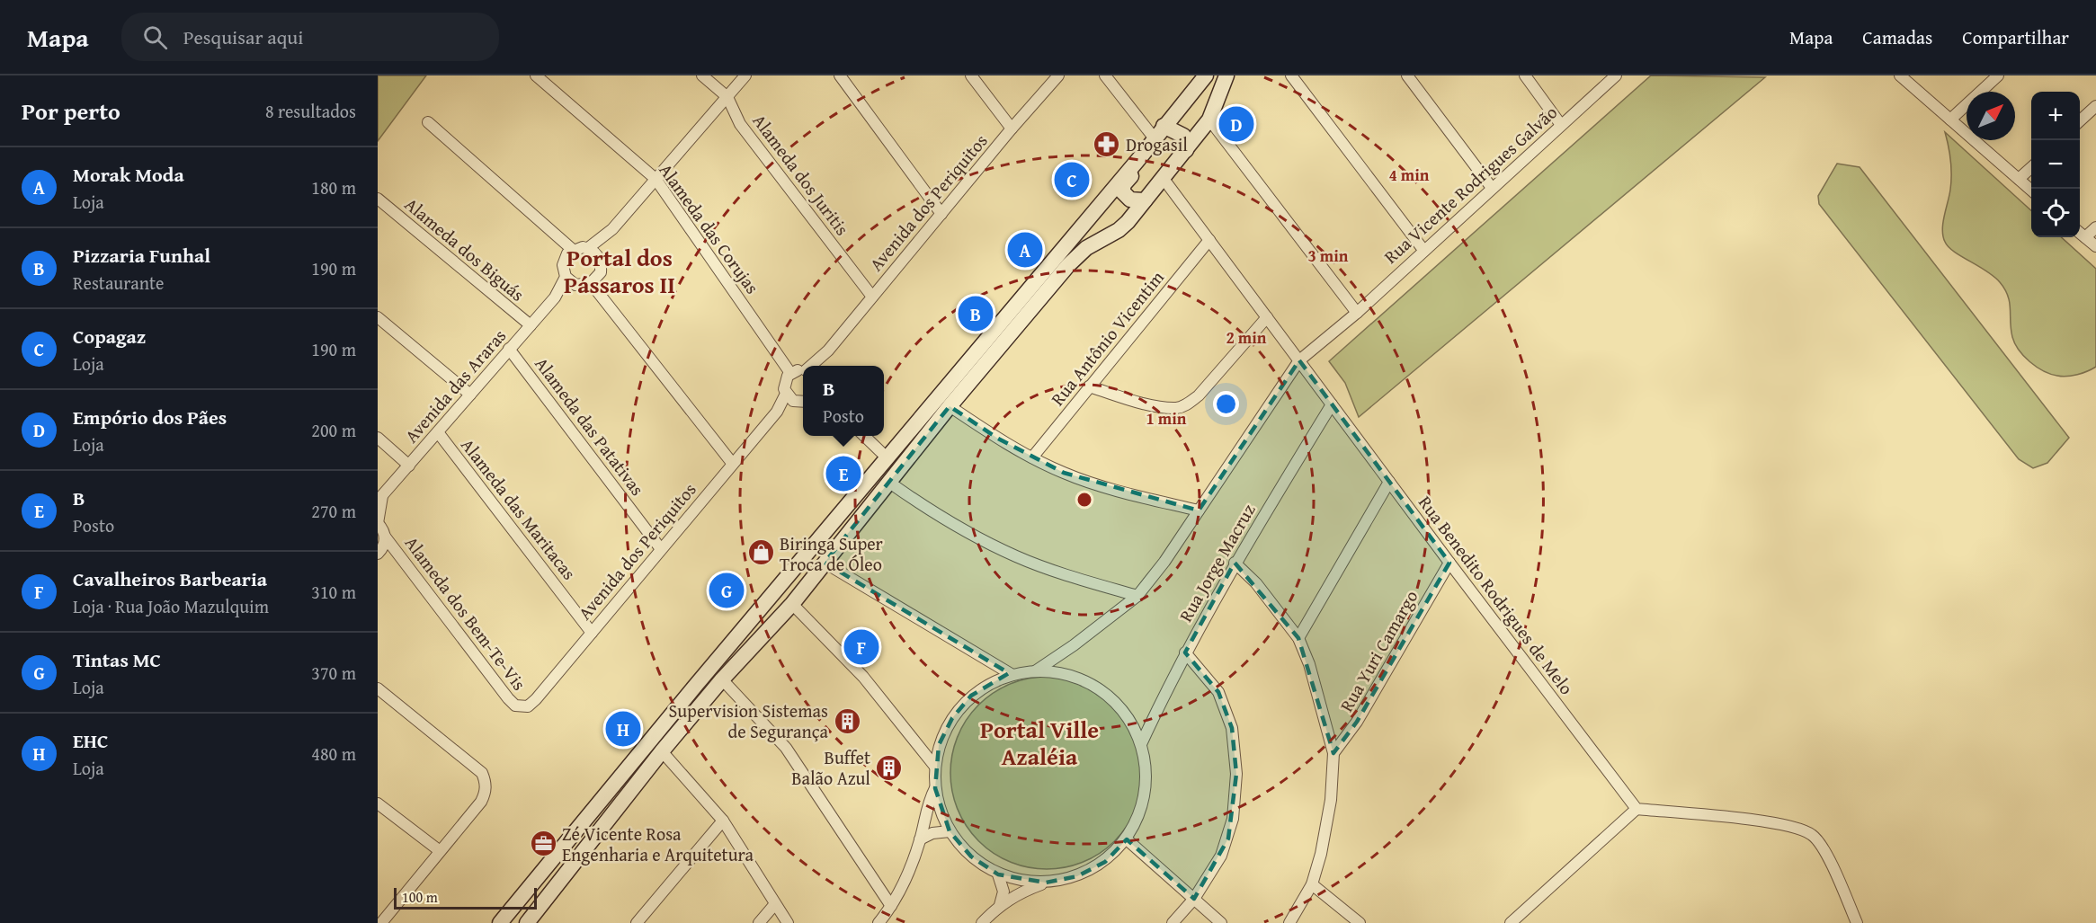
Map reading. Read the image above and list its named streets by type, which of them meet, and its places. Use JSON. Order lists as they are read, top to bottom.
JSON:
{
  "streets": {
    "street": [
      "Alameda dos Juritis",
      "Rua Vicente Rodrigues Galvão",
      "Avenida dos Periquitos",
      "Alameda das Corujas",
      "Alameda dos Biguás",
      "Rua Antônio Vicentim",
      "Avenida das Araras",
      "Alameda das Patativas",
      "Alameda das Maritacas",
      "Rua Jorge Macruz",
      "Rua Benedito Rodrigues de Melo",
      "Alameda dos Bem-Te-Vis",
      "Rua Yuri Camargo"
    ]
  },
  "crossings": [
    ["Alameda dos Juritis", "Avenida dos Periquitos"],
    ["Rua Vicente Rodrigues Galvão", "Rua Benedito Rodrigues de Melo"],
    ["Avenida dos Periquitos", "Alameda das Corujas"],
    ["Avenida dos Periquitos", "Alameda das Patativas"],
    ["Avenida dos Periquitos", "Alameda das Maritacas"],
    ["Avenida dos Periquitos", "Alameda dos Bem-Te-Vis"],
    ["Alameda dos Biguás", "Avenida das Araras"],
    ["Rua Antônio Vicentim", "Rua Benedito Rodrigues de Melo"],
    ["Avenida das Araras", "Alameda das Patativas"],
    ["Avenida das Araras", "Alameda das Maritacas"],
    ["Rua Jorge Macruz", "Rua Benedito Rodrigues de Melo"],
    ["Rua Benedito Rodrigues de Melo", "Rua Yuri Camargo"]
  ],
  "districts": ["Portal dos Pássaros II", "Portal Ville Azaléia"],
  "places": {
    "pharmacy": ["Drogasil"],
    "shop": ["Biringa Super Troca de Óleo"],
    "building": ["Supervision Sistemas de Segurança", "Buffet Balão Azul"],
    "office": ["Zé Vicente Rosa Engenharia e Arquitetura"]
  },
  "scale_bar": "100 m",
  "north": "top right",
  "page": {
    "header": "Mapa",
    "search": "Pesquisar aqui",
    "nav": ["Mapa", "Camadas", "Compartilhar"],
    "heading": ["Por perto", "8 resultados"],
    "map_buttons": ["+", "−"],
    "pins": [
      "D",
      "C",
      "A",
      "B",
      "E",
      "G",
      "F",
      "H"
    ],
    "list": [
      {
        "mark": "A",
        "name": "Morak Moda",
        "note": "Loja",
        "value": "180 m"
      },
      {
        "mark": "B",
        "name": "Pizzaria Funhal",
        "note": "Restaurante",
        "value": "190 m"
      },
      {
        "mark": "C",
        "name": "Copagaz",
        "note": "Loja",
        "value": "190 m"
      },
      {
        "mark": "D",
        "name": "Empório dos Pães",
        "note": "Loja",
        "value": "200 m"
      },
      {
        "mark": "E",
        "name": "B",
        "note": "Posto",
        "value": "270 m"
      },
      {
        "mark": "F",
        "name": "Cavalheiros Barbearia",
        "note": "Loja · Rua João Mazulquim",
        "value": "310 m"
      },
      {
        "mark": "G",
        "name": "Tintas MC",
        "note": "Loja",
        "value": "370 m"
      },
      {
        "mark": "H",
        "name": "EHC",
        "note": "Loja",
        "value": "480 m"
      }
    ],
    "popup": ["B", "Posto"],
    "scale": "100 m"
  },
  "rings": [
    "4 min",
    "3 min",
    "2 min",
    "1 min"
  ]
}
